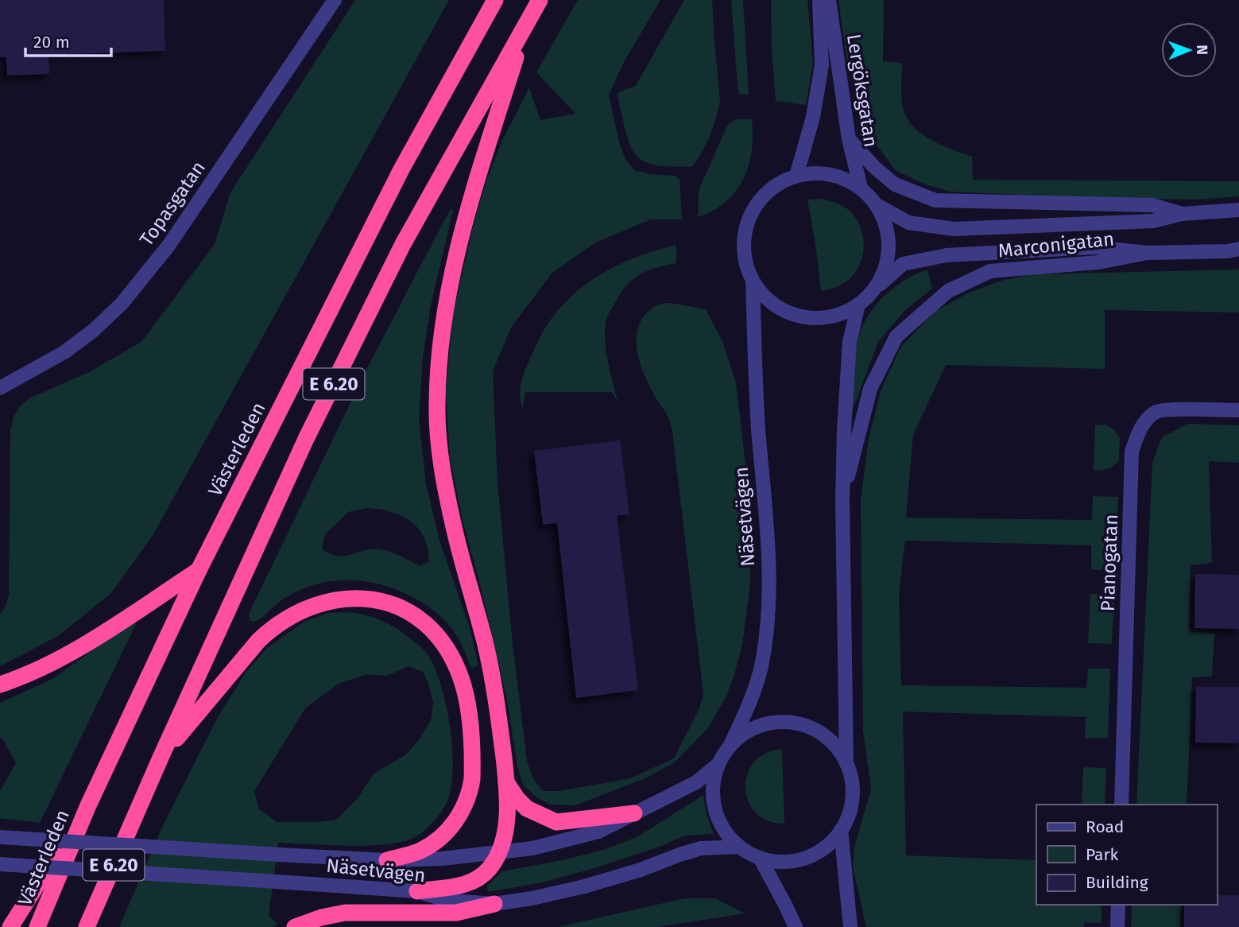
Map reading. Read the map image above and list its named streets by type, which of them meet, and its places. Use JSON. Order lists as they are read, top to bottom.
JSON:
{
  "streets": {
    "highway": ["E 6.20", "Västerleden"],
    "street": [
      "Lergöksgatan",
      "Topasgatan",
      "Marconigatan",
      "Näsetvägen",
      "Pianogatan"
    ]
  },
  "crossings": [
    ["Lergöksgatan", "Marconigatan"],
    ["Lergöksgatan", "Näsetvägen"],
    ["Marconigatan", "Näsetvägen"]
  ],
  "legend": ["Road", "Park", "Building"],
  "scale_bar": "20 m",
  "north": "right"
}
